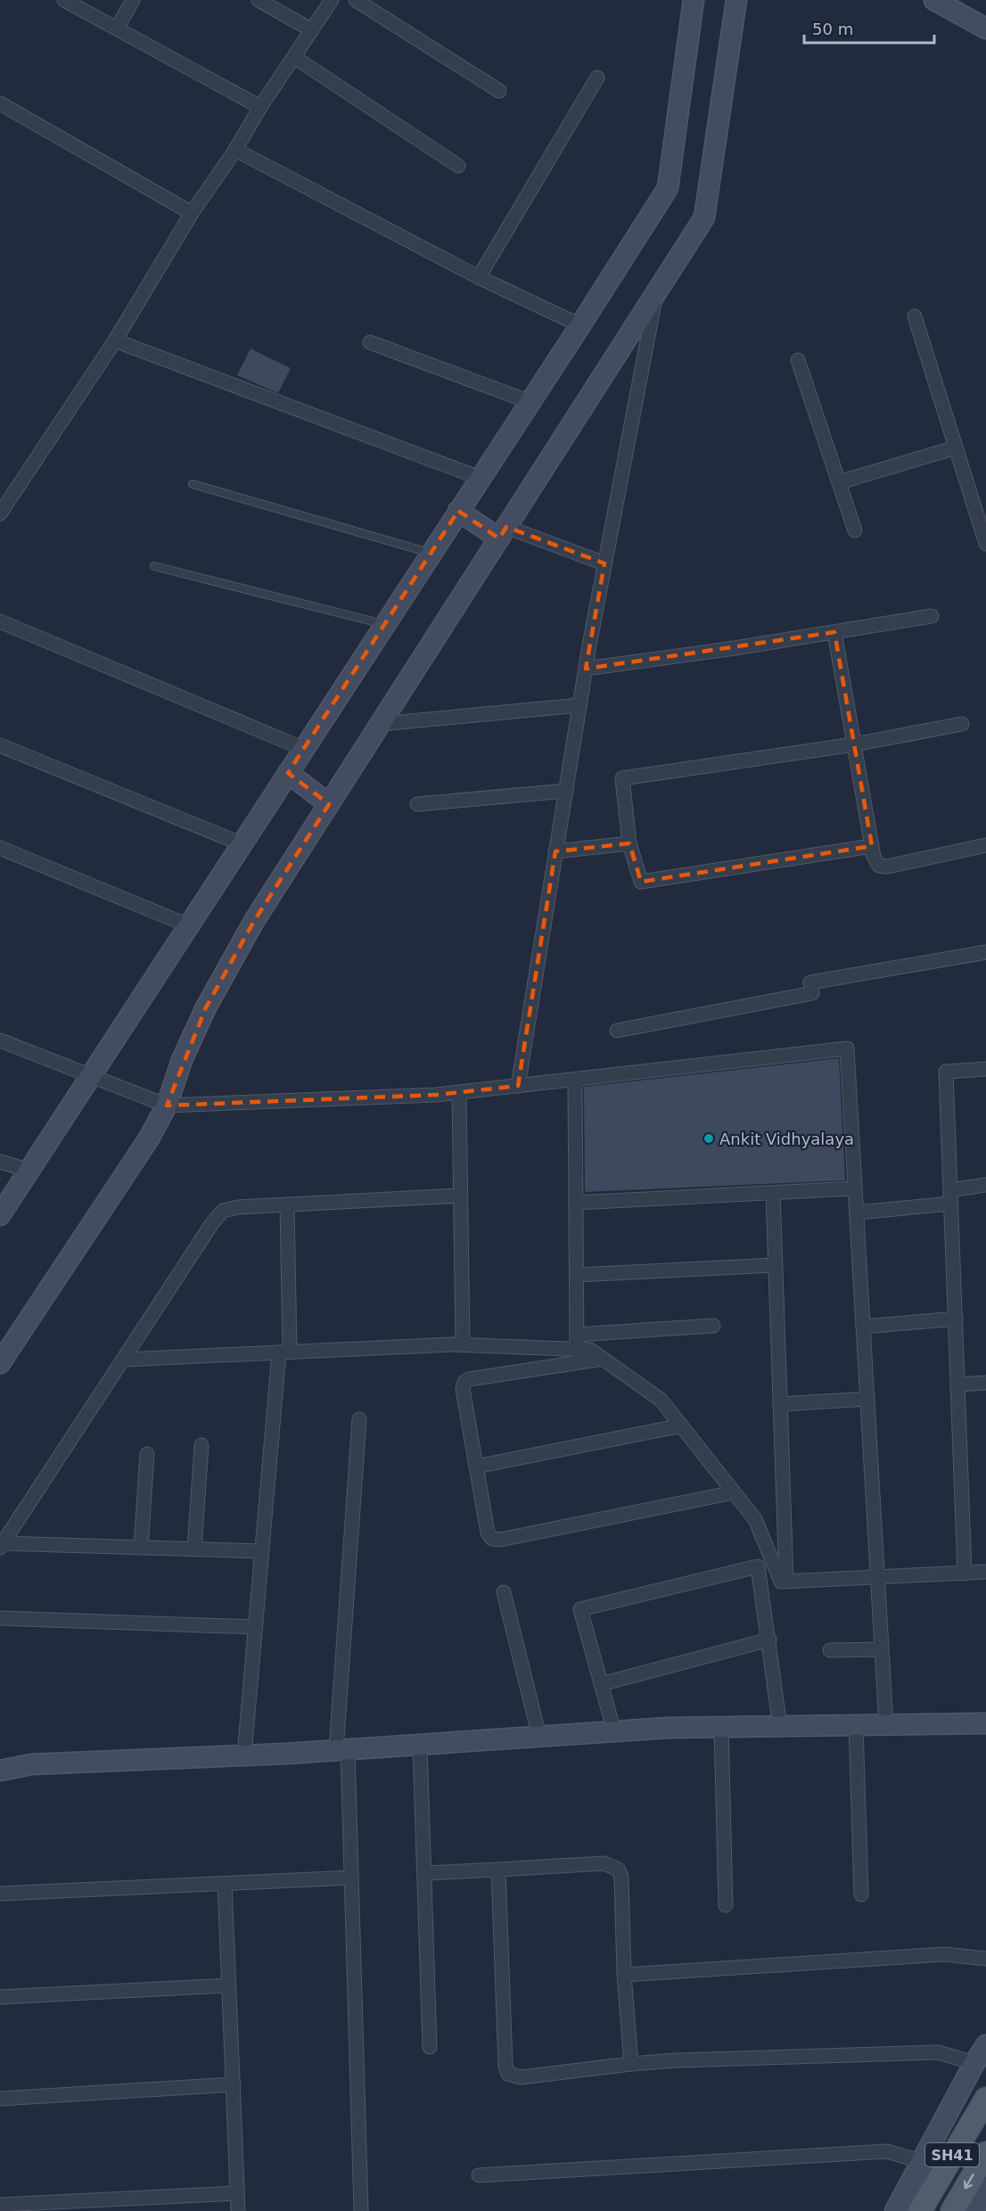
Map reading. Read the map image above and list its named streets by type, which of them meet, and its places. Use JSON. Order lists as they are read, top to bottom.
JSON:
{
  "streets": {
    "main road": ["SH41"]
  },
  "places": ["Ankit Vidhyalaya"],
  "scale_bar": "50 m"
}
